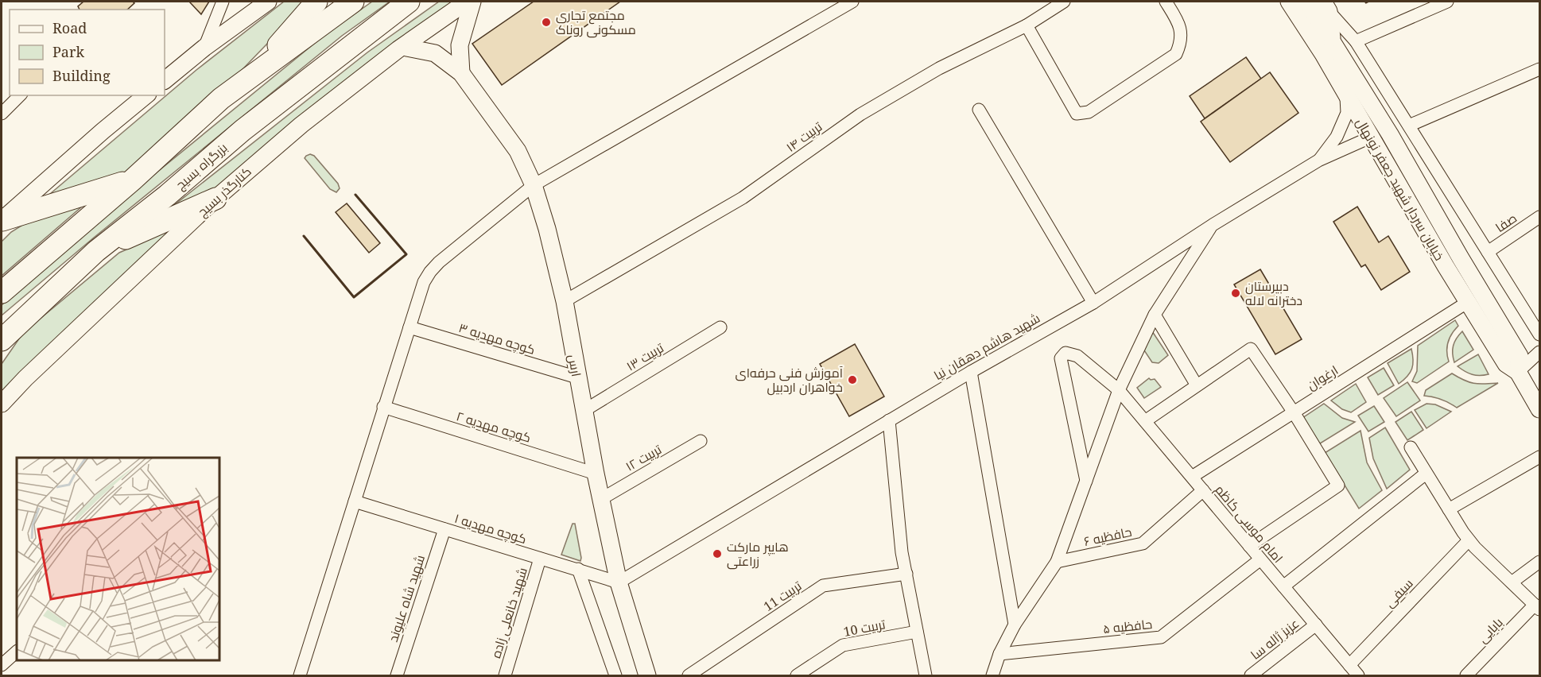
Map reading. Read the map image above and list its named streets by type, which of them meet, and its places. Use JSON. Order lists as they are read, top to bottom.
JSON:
{
  "streets": {
    "highway": ["بزرگراه بسیج"],
    "main road": ["خیابان سردار شهید جعفر نونهال", "کنارگذر بسیج", "ارس"],
    "street": [
      "تربیت ۱۴",
      "صفا",
      "کوچه مهدیه ۳",
      "شهید هاشم دهقان نیا",
      "تربیت ۱۳",
      "ارغوان",
      "کوچه مهدیه ۲",
      "تربیت ۱۲",
      "امام موسی کاظم",
      "کوچه مهدیه ۱",
      "حافظیه ۶",
      "سیفی",
      "تربیت 11",
      "شهید شاه علیوند",
      "شهید خانعلی زاده",
      "حافظیه ۵",
      "تربیت 10",
      "بابایی",
      "عزیز ژاله سا"
    ]
  },
  "crossings": [
    ["تربیت ۱۴", "ارس"],
    ["خیابان سردار شهید جعفر نونهال", "شهید هاشم دهقان نیا"],
    ["خیابان سردار شهید جعفر نونهال", "ارغوان"],
    ["کنارگذر بسیج", "ارس"],
    ["کوچه مهدیه ۳", "ارس"],
    ["شهید هاشم دهقان نیا", "ارس"],
    ["شهید هاشم دهقان نیا", "کوچه مهدیه ۱"],
    ["تربیت ۱۳", "ارس"],
    ["ارس", "کوچه مهدیه ۲"],
    ["ارس", "تربیت ۱۲"],
    ["ارس", "کوچه مهدیه ۱"],
    ["ارغوان", "امام موسی کاظم"],
    ["امام موسی کاظم", "حافظیه ۶"],
    ["امام موسی کاظم", "سیفی"],
    ["امام موسی کاظم", "حافظیه ۵"],
    ["امام موسی کاظم", "عزیز ژاله سا"],
    ["کوچه مهدیه ۱", "شهید شاه علیوند"],
    ["کوچه مهدیه ۱", "شهید خانعلی زاده"]
  ],
  "places": [
    "مجتمع تجاری مسکونی روناک",
    "دبیرستان دخترانه لاله",
    "آموزش فنی حرفه‌ای خواهران اردبیل",
    "هایپر مارکت زراعتی"
  ],
  "legend": ["Road", "Park", "Building"]
}
